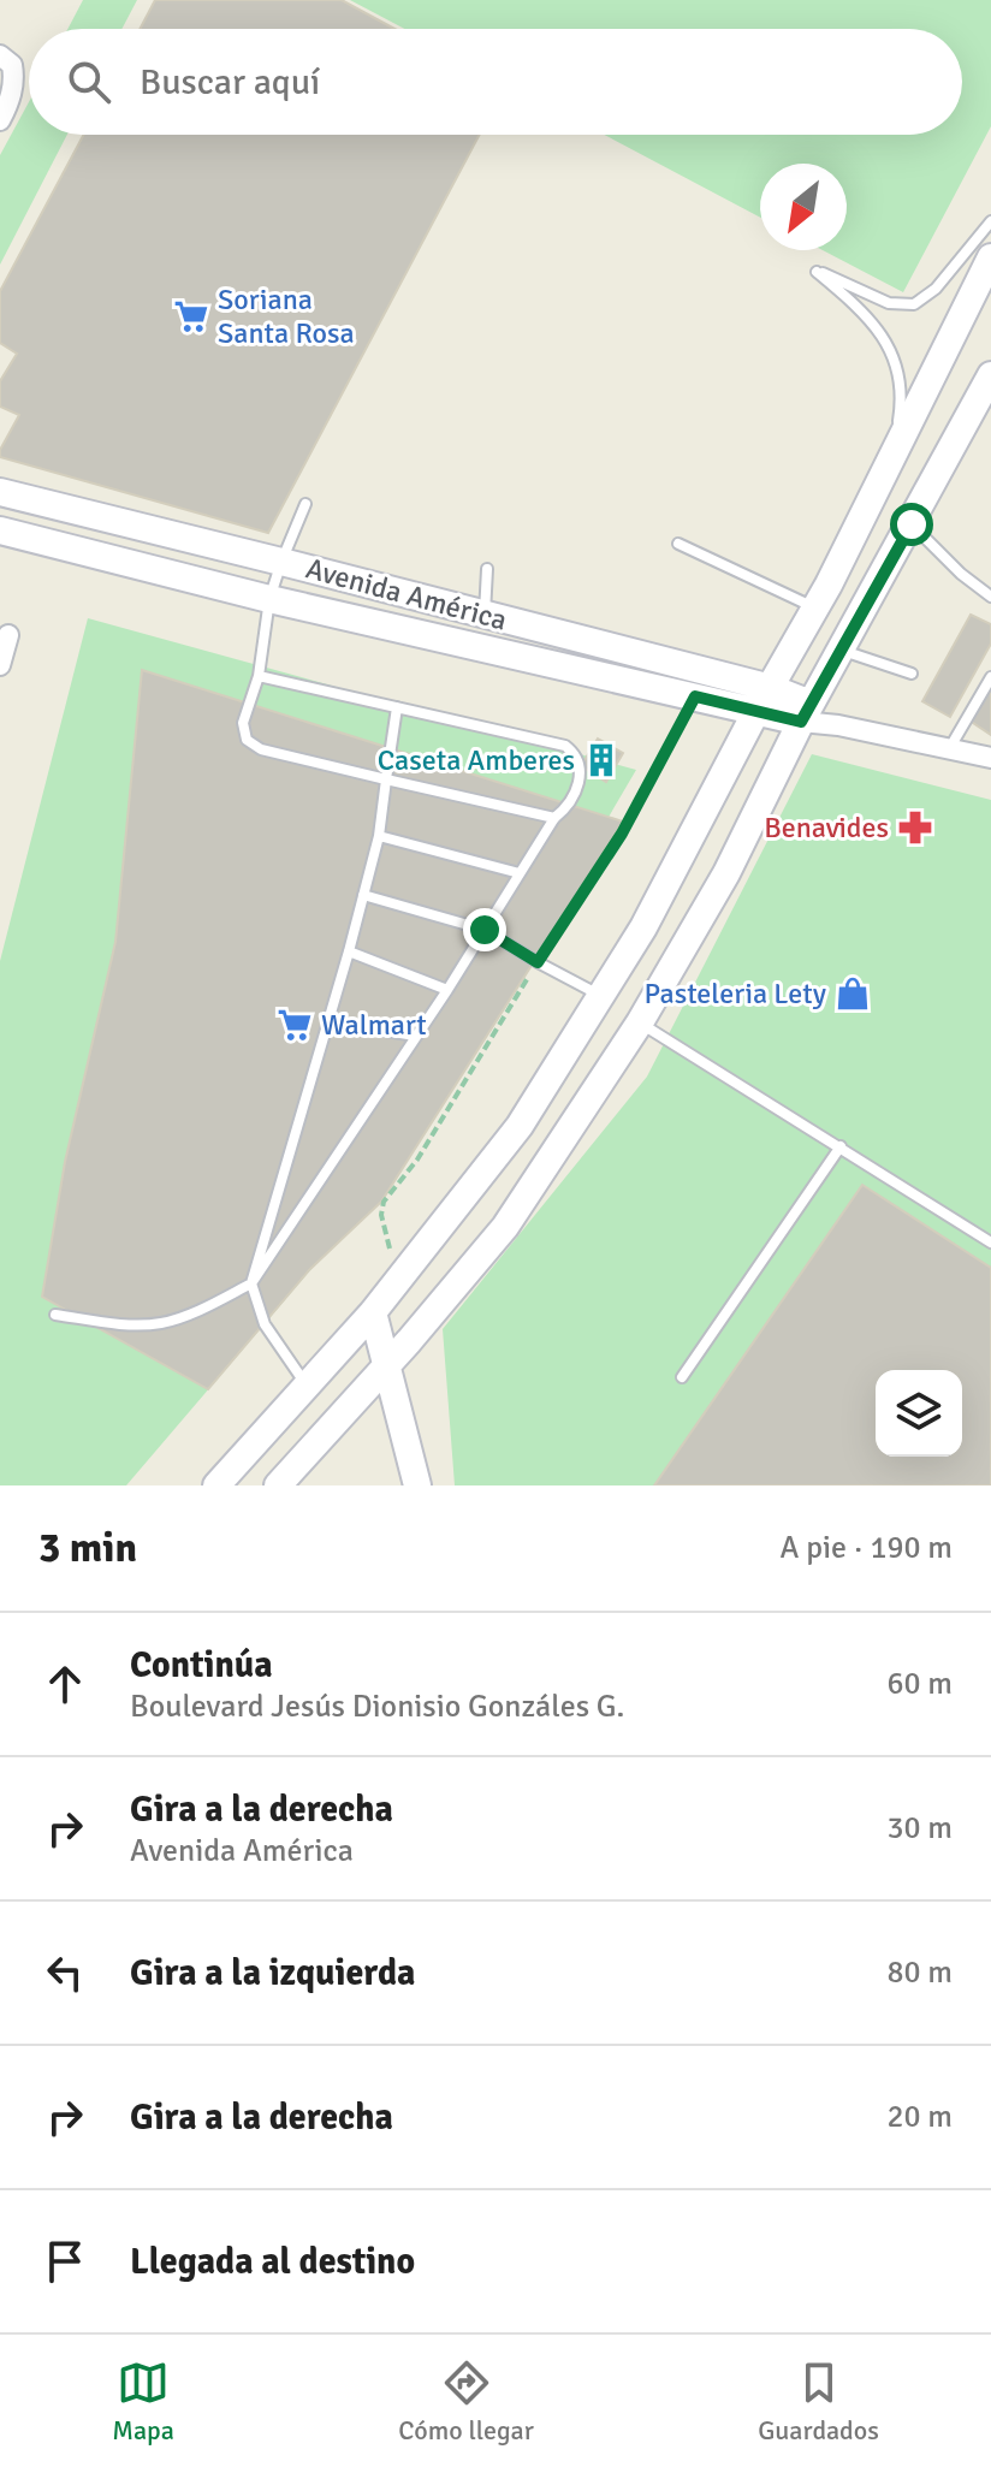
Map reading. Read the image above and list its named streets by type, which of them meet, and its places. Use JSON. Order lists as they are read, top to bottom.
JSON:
{
  "streets": {
    "main road": ["Avenida América"]
  },
  "places": {
    "supermarket": ["Soriana Santa Rosa", "Walmart"],
    "building": ["Caseta Amberes"],
    "pharmacy": ["Benavides"],
    "shop": ["Pasteleria Lety"]
  },
  "north": "bottom left",
  "page": {
    "search": "Buscar aquí",
    "heading": ["3 min", "A pie · 190 m"],
    "list": [
      ["Continúa", "Boulevard Jesús Dionisio Gonzáles G.", "60 m"],
      ["Gira a la derecha", "Avenida América", "30 m"],
      ["Gira a la izquierda", "80 m"],
      ["Gira a la derecha", "20 m"],
      "Llegada al destino"
    ],
    "nav": ["Mapa", "Cómo llegar", "Guardados"]
  }
}
